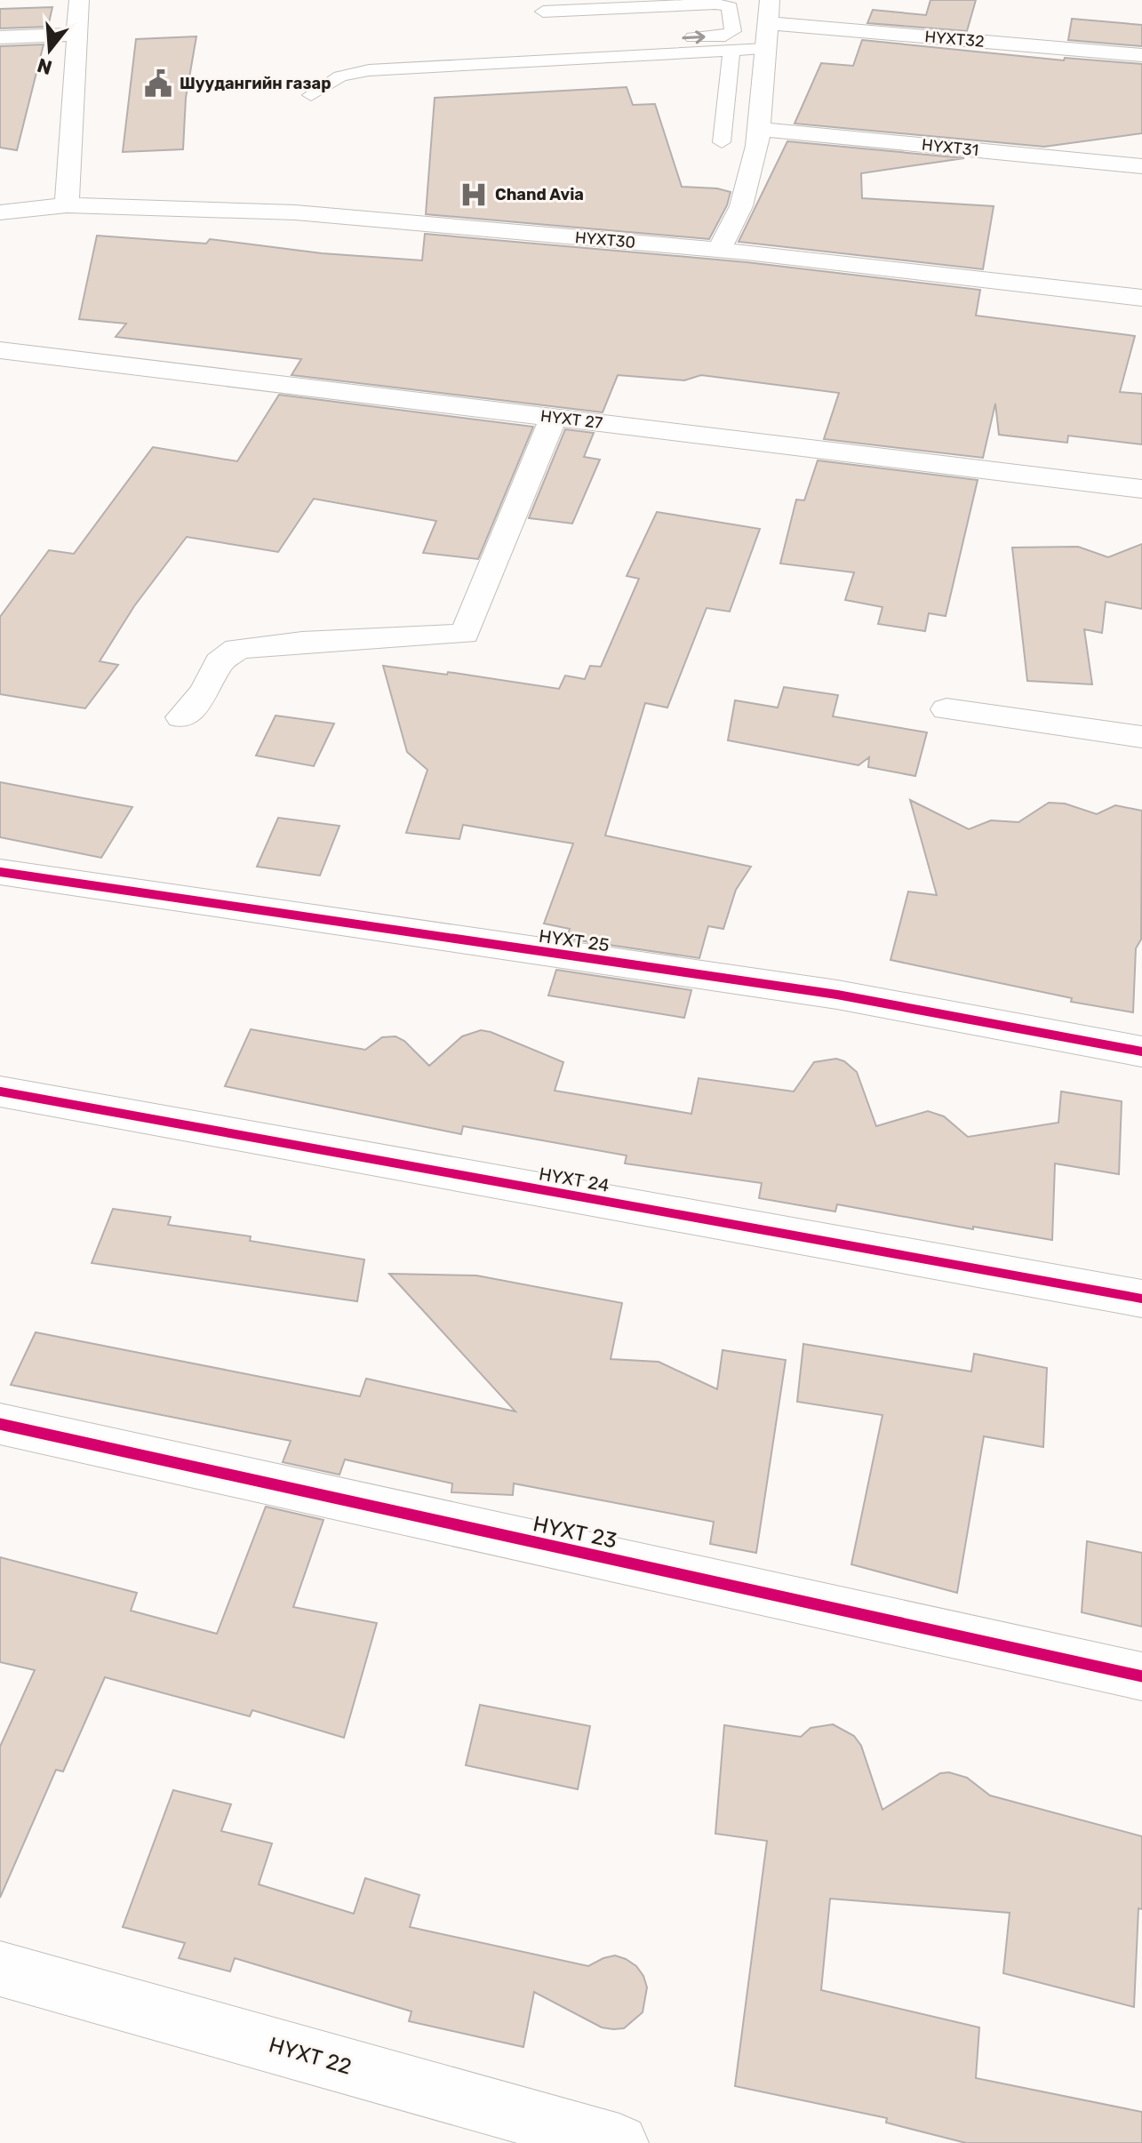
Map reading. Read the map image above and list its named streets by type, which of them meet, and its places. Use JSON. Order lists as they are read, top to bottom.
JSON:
{
  "streets": {
    "street": [
      "НҮХТ32",
      "НҮХТ31",
      "НҮХТ30",
      "НҮХТ 27",
      "НҮХТ 25",
      "НҮХТ 24",
      "НҮХТ 23",
      "НҮХТ 22"
    ]
  },
  "places": {
    "public building": ["Шуудангийн газар"],
    "hospital": ["Chand Avia"]
  },
  "north": "bottom"
}
